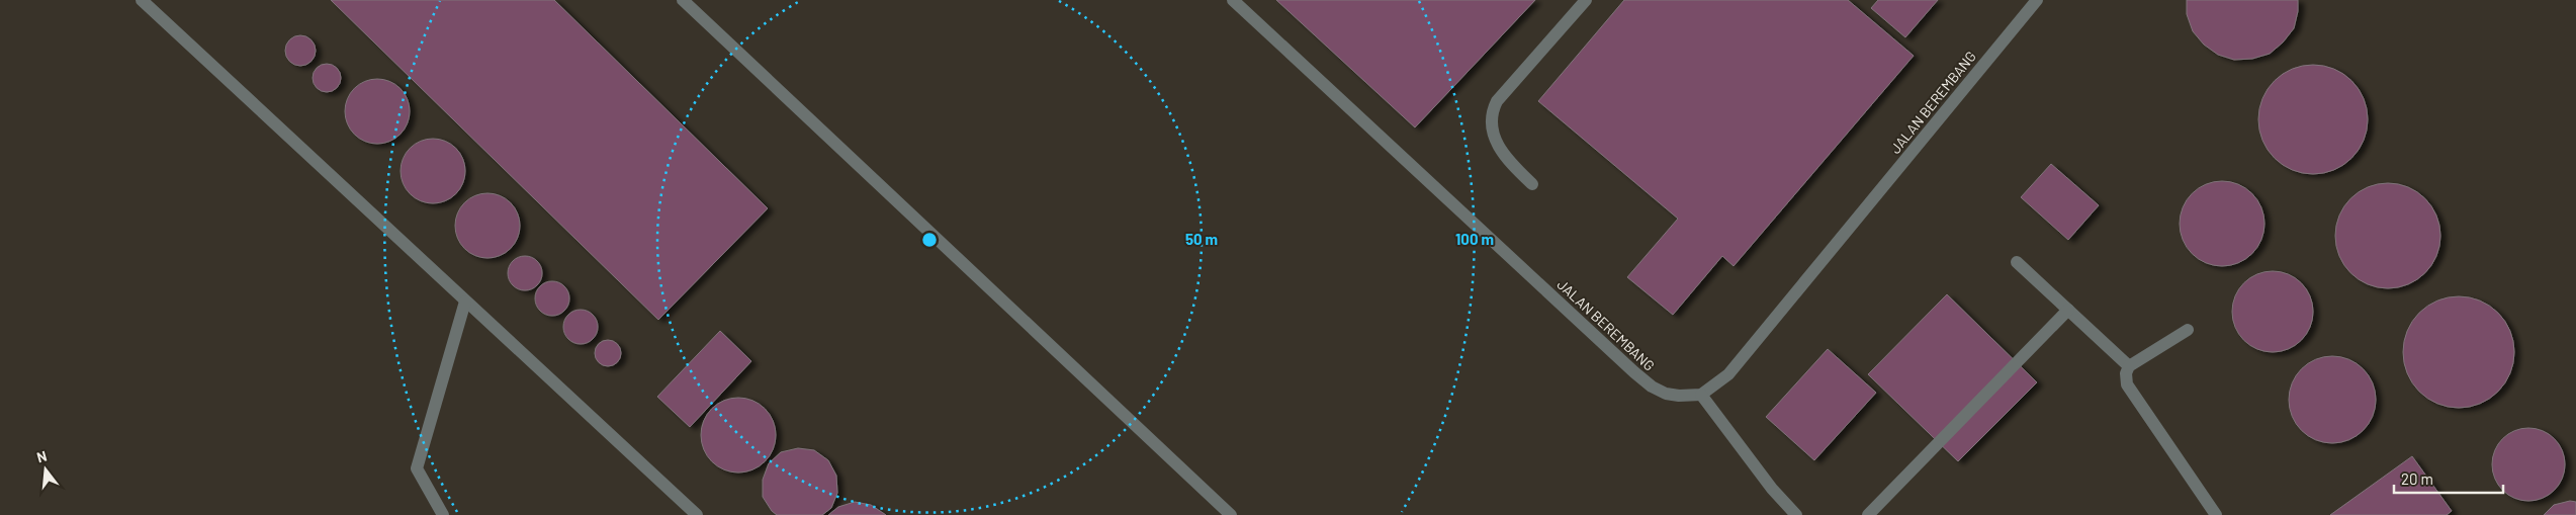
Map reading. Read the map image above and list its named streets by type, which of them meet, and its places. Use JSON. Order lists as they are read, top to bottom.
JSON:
{
  "streets": {
    "lane": ["JALAN BEREMBANG"]
  },
  "scale_bar": "20 m",
  "north": "top",
  "rings": ["50 m", "100 m"]
}
